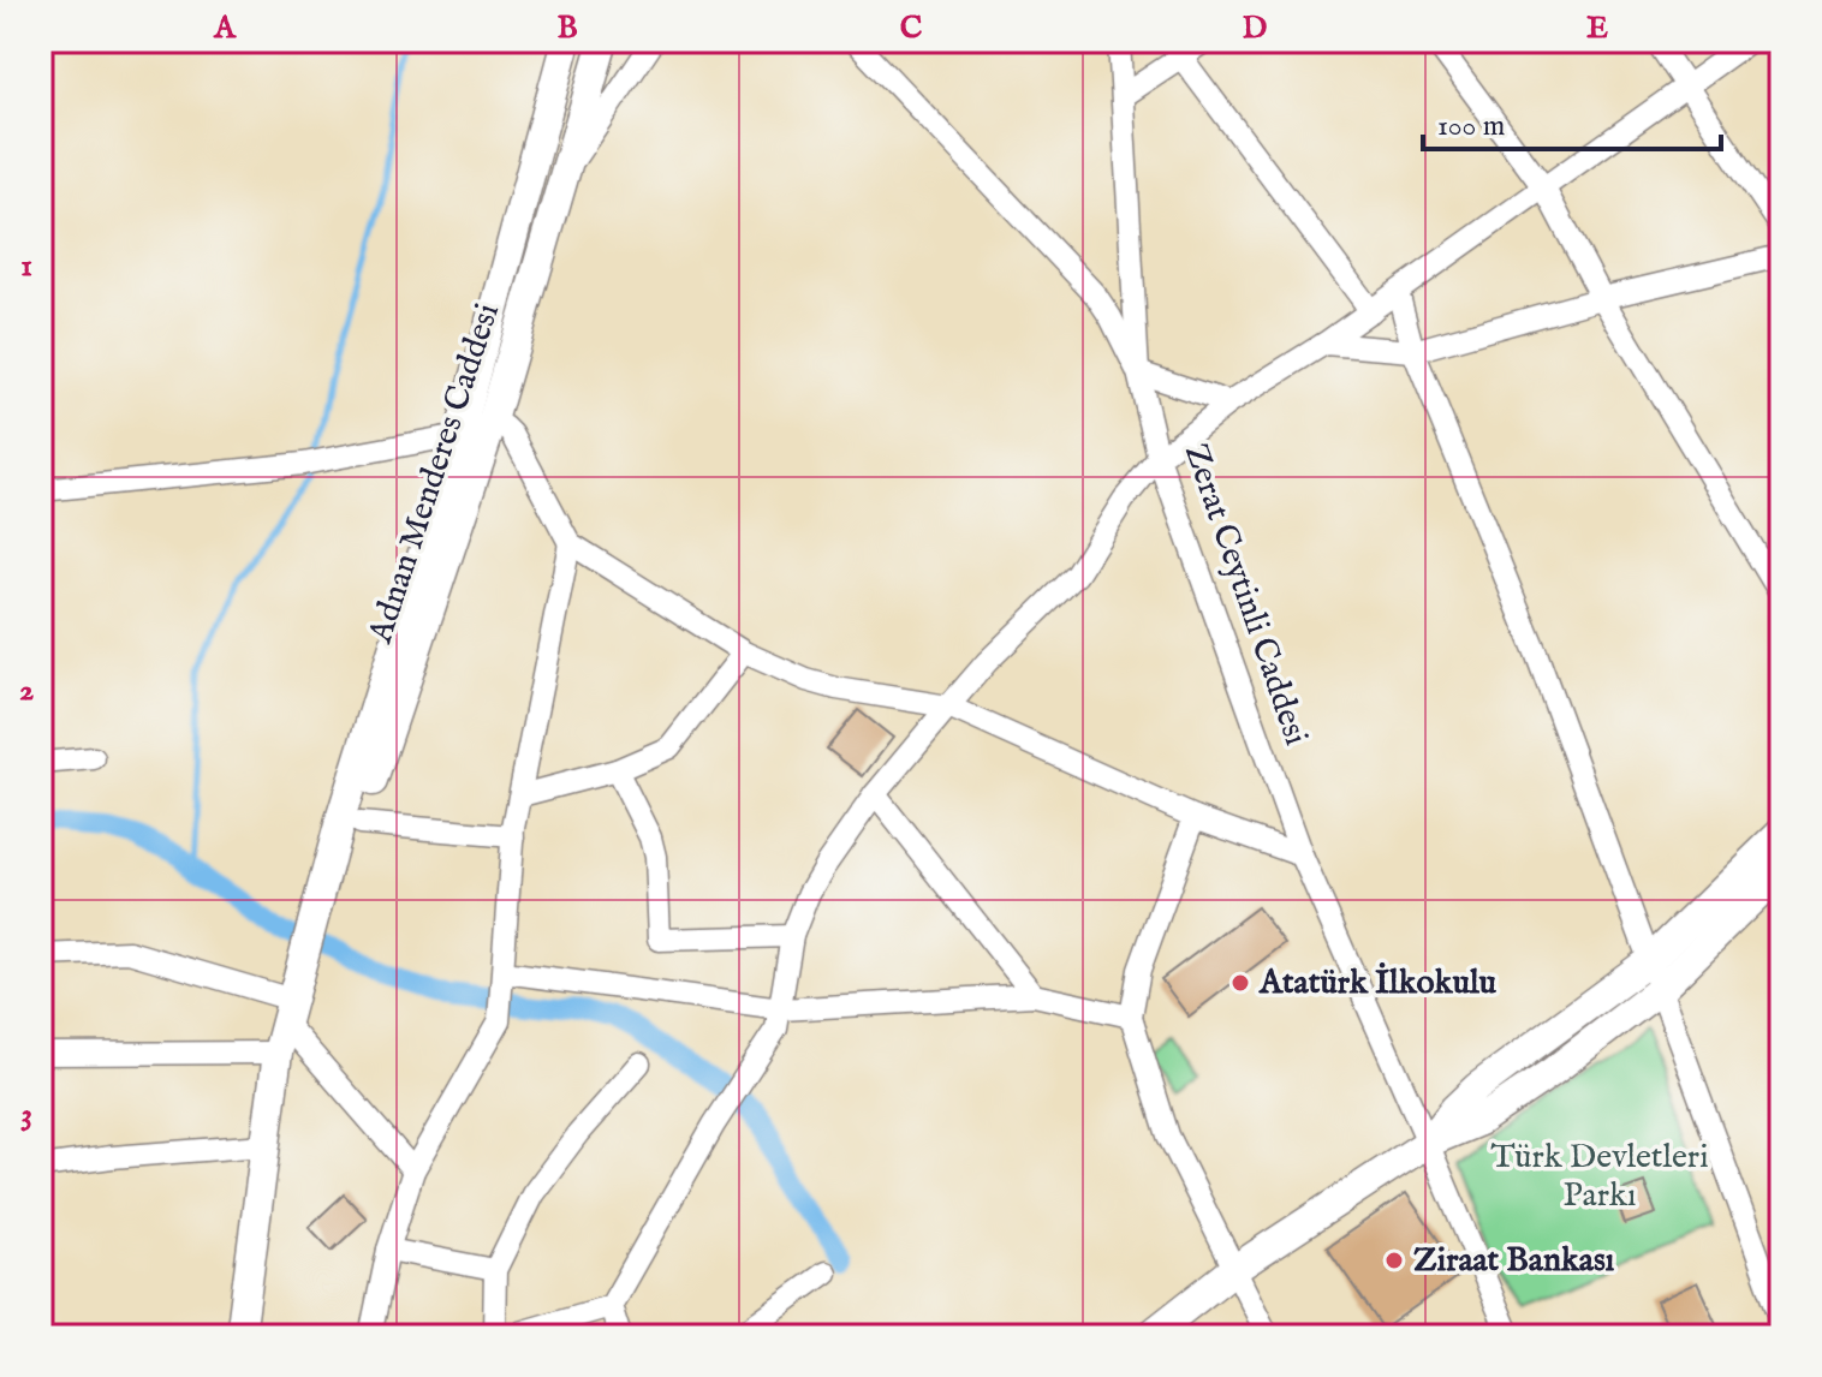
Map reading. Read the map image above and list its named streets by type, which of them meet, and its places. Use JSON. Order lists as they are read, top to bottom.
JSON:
{
  "streets": {
    "main road": ["Adnan Menderes Caddesi"],
    "street": ["Zerat Ceytinli Caddesi"]
  },
  "parks": ["Türk Devletleri Parkı"],
  "places": ["Atatürk İlkokulu", "Ziraat Bankası"],
  "scale_bar": "100 m",
  "grid": {
    "columns": [
      "A",
      "B",
      "C",
      "D",
      "E"
    ],
    "rows": ["1", "2", "3"]
  }
}
